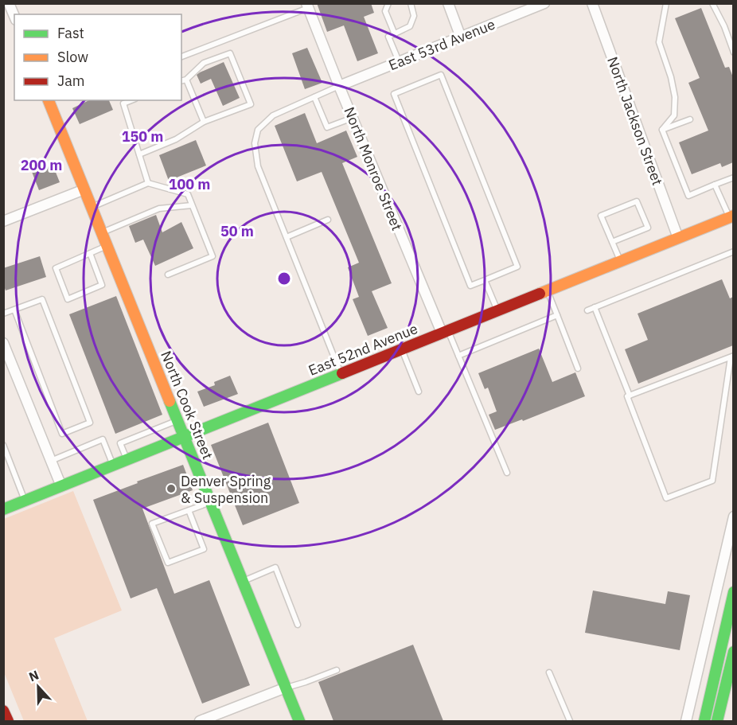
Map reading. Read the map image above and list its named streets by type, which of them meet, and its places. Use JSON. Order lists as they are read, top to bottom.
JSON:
{
  "streets": {
    "main road": ["East 52nd Avenue", "North Cook Street"],
    "street": ["East 53rd Avenue", "North Jackson Street", "North Monroe Street"]
  },
  "crossings": [
    ["East 53rd Avenue", "North Monroe Street"],
    ["North Jackson Street", "East 52nd Avenue"],
    ["North Monroe Street", "East 52nd Avenue"],
    ["East 52nd Avenue", "North Cook Street"]
  ],
  "places": ["Denver Spring & Suspension"],
  "legend": ["Fast", "Slow", "Jam"],
  "north": "top",
  "rings": [
    "150 m",
    "200 m",
    "100 m",
    "50 m"
  ]
}
